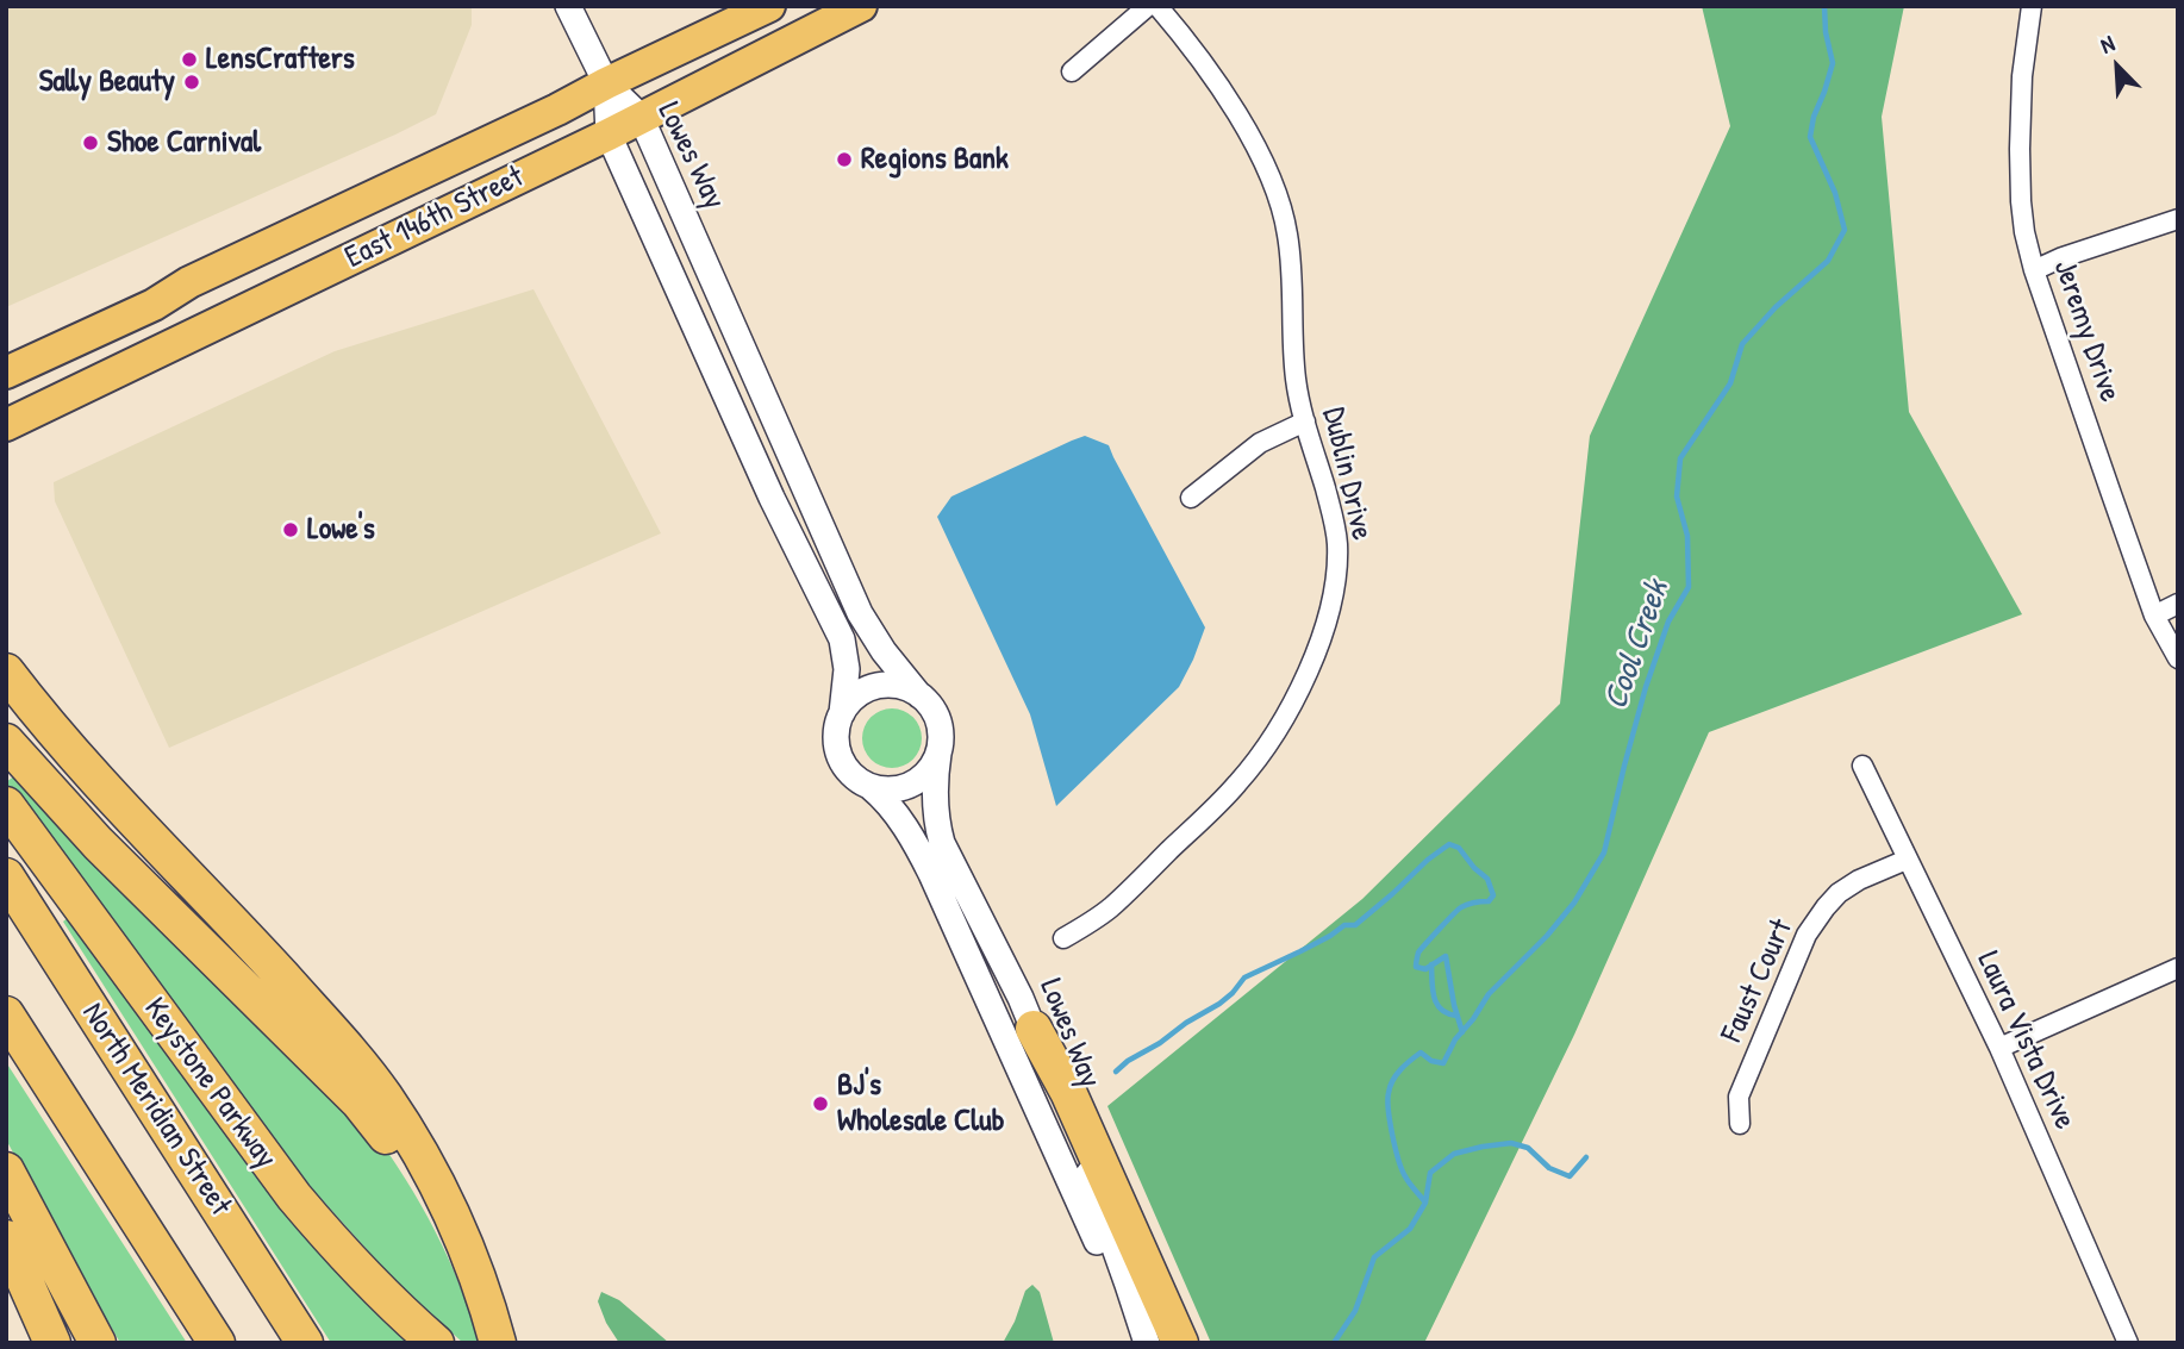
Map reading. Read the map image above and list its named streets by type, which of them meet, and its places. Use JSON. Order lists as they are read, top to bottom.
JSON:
{
  "streets": {
    "highway": ["Keystone Parkway", "North Meridian Street"],
    "main road": ["East 146th Street"],
    "street": [
      "Lowes Way",
      "Jeremy Drive",
      "Dublin Drive",
      "Faust Court",
      "Laura Vista Drive"
    ]
  },
  "crossings": [
    ["Lowes Way", "East 146th Street"],
    ["Faust Court", "Laura Vista Drive"]
  ],
  "water": ["Cool Creek"],
  "places": [
    "LensCrafters",
    "Sally Beauty",
    "Shoe Carnival",
    "Regions Bank",
    "Lowe's",
    "BJ's Wholesale Club"
  ],
  "north": "top left"
}
